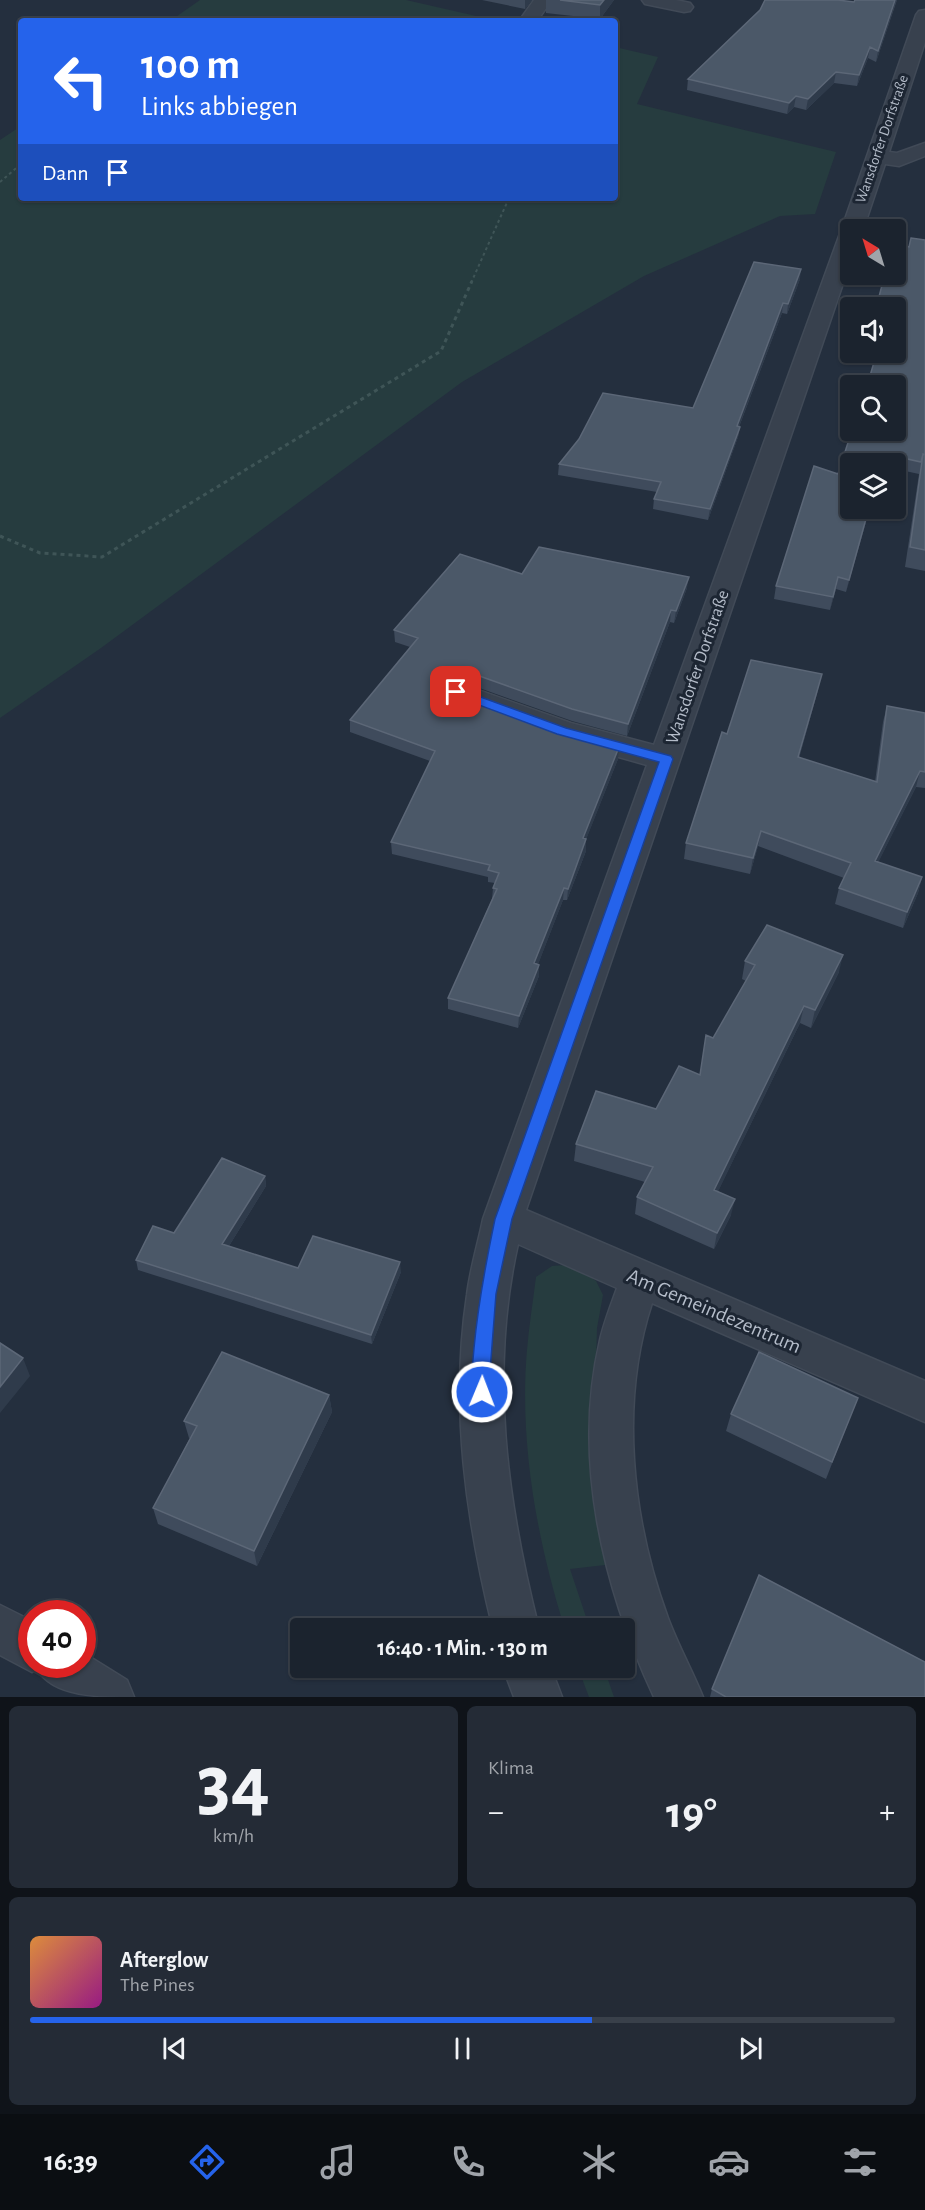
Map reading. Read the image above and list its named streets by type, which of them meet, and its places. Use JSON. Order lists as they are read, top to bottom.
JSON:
{
  "streets": {
    "street": ["Wansdorfer Dorfstraße", "Am Gemeindezentrum"]
  },
  "crossings": [
    ["Wansdorfer Dorfstraße", "Am Gemeindezentrum"]
  ],
  "north": "top left",
  "page": {
    "turn": ["100 m", "Links abbiegen"],
    "then": "Dann",
    "limit": "40",
    "trip": "16:40 · 1 Min. · 130 m",
    "tile": [
      ["34", "km/h"],
      "Klima"
    ],
    "heat": ["−", "19°", "+"],
    "song": ["Afterglow", "The Pines"],
    "tabs": "16:39"
  }
}
